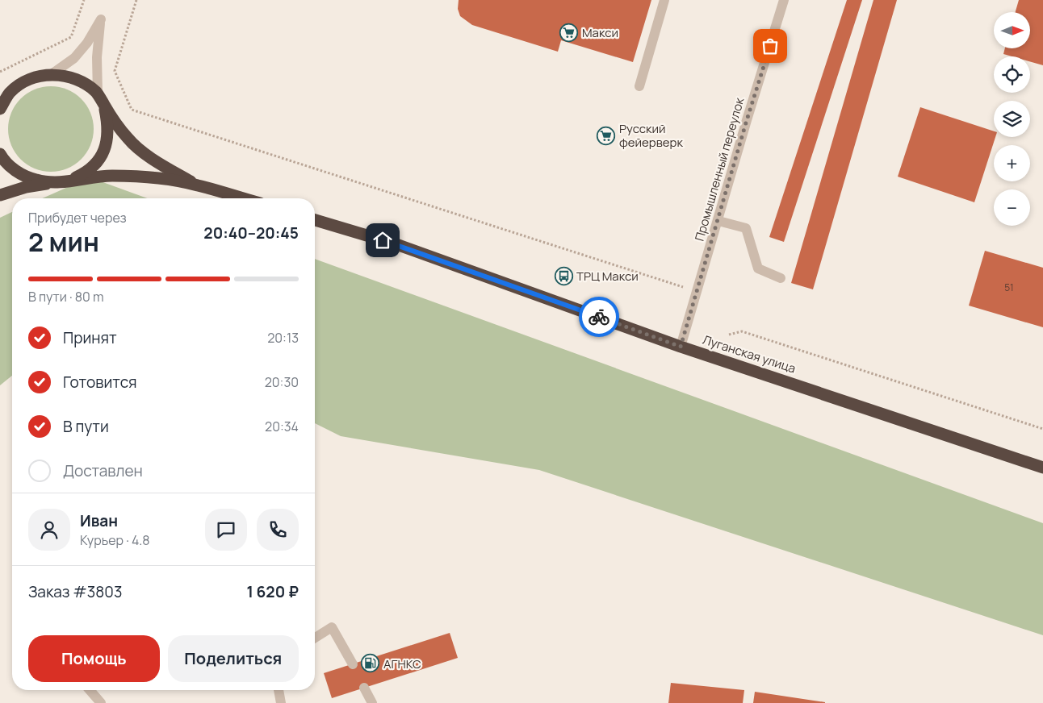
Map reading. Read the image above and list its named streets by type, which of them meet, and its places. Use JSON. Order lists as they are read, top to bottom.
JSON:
{
  "streets": {
    "highway": ["Луганская улица"],
    "street": ["Промышленный переулок"]
  },
  "crossings": [
    ["Промышленный переулок", "Луганская улица"]
  ],
  "places": {
    "supermarket": ["Макси", "Русский фейерверк"],
    "bus stop": ["ТРЦ Макси"],
    "fuel station": ["АГНКС"]
  },
  "house_numbers": ["51"],
  "north": "right",
  "page": {
    "map_buttons": ["+", "−"],
    "heading": ["2 мин", "Прибудет через", "20:40–20:45"],
    "panel": [
      "Иван",
      "Курьер · 4.8",
      "Заказ #3803",
      "1 620 ₽"
    ],
    "bar": "В пути · 80 m",
    "list": [
      ["Принят", "20:13"],
      ["Готовится", "20:30"],
      ["В пути", "20:34"],
      "Доставлен"
    ],
    "buttons": ["Помощь", "Поделиться"]
  }
}
